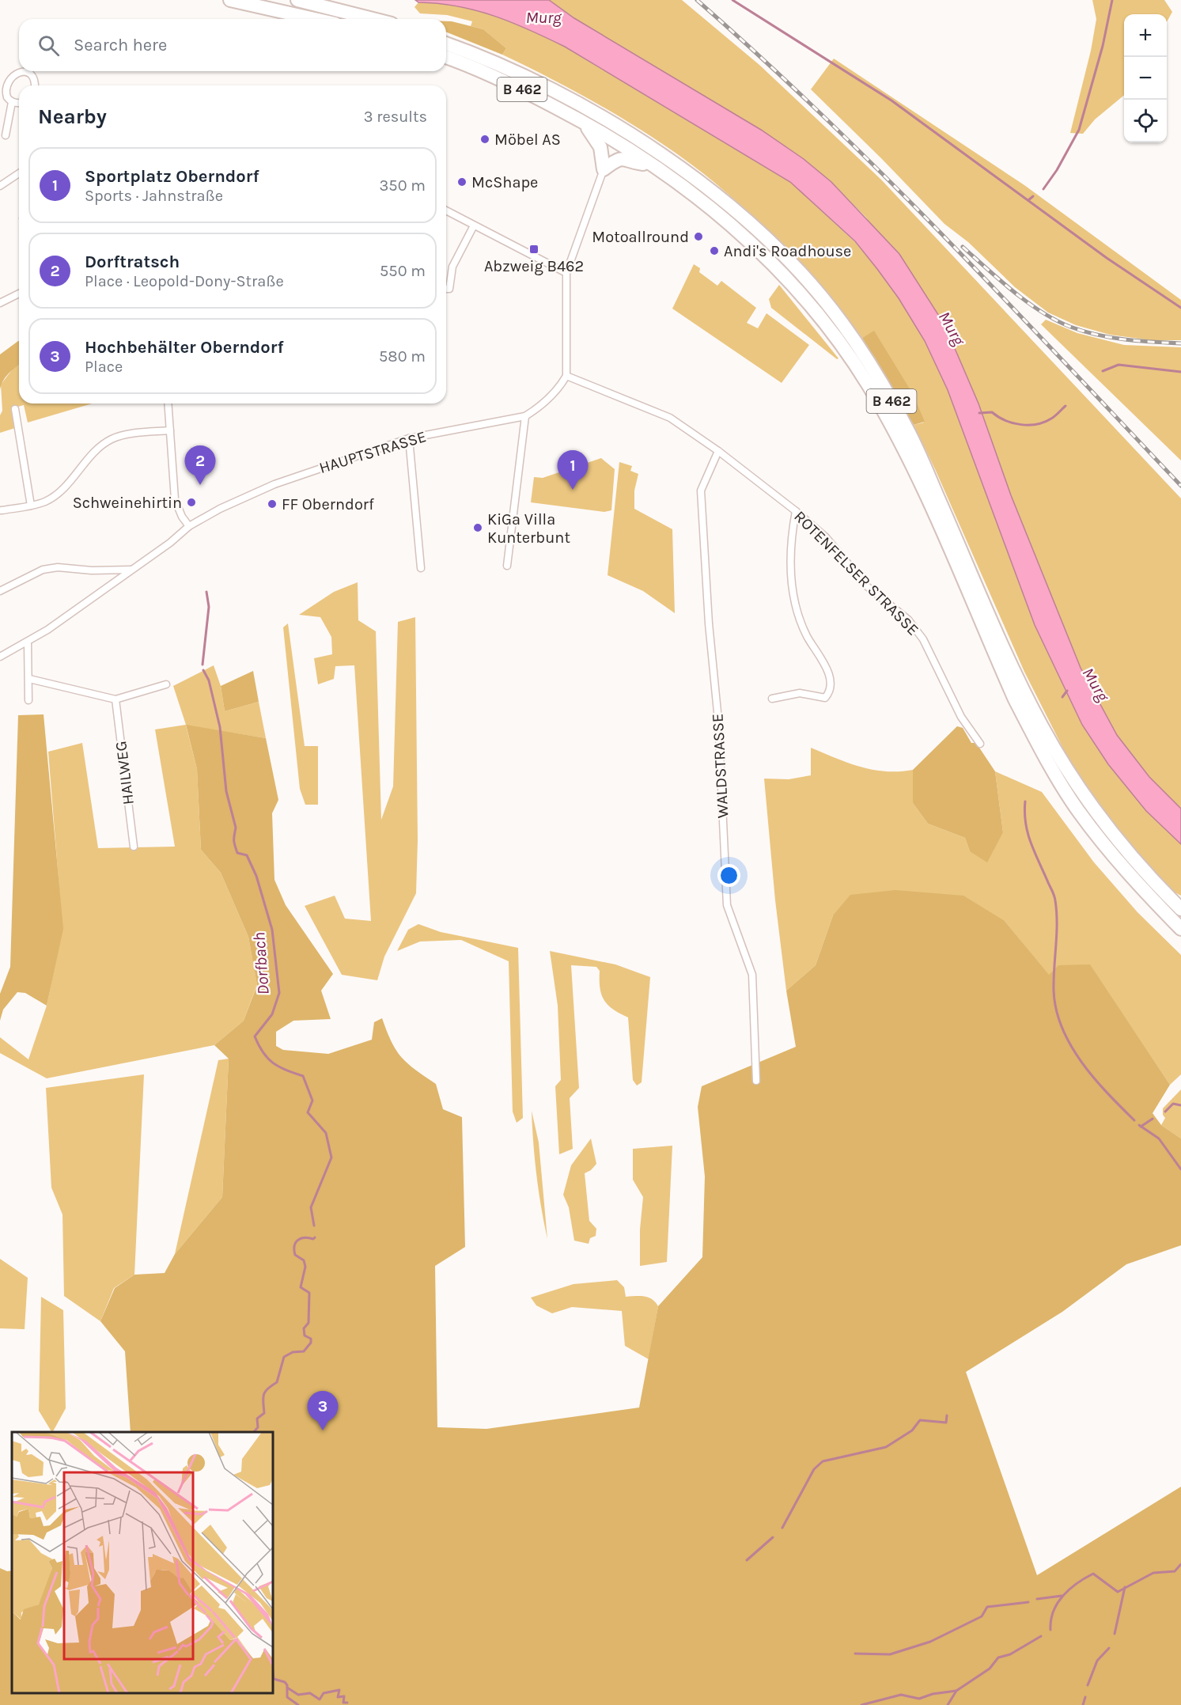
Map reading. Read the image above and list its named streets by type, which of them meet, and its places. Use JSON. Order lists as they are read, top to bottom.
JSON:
{
  "streets": {
    "highway": ["B 462"],
    "street": [
      "HAUPTSTRASSE",
      "ROTENFELSER STRASSE",
      "WALDSTRASSE",
      "HAILWEG"
    ]
  },
  "crossings": [
    ["HAUPTSTRASSE", "ROTENFELSER STRASSE"],
    ["ROTENFELSER STRASSE", "WALDSTRASSE"]
  ],
  "water": ["Murg", "Dorfbach"],
  "places": {
    "other": [
      "Möbel AS",
      "McShape",
      "Motoallround",
      "Andi's Roadhouse",
      "Schweinehirtin",
      "FF Oberndorf",
      "KiGa Villa Kunterbunt"
    ],
    "transit": ["Abzweig B462"]
  },
  "page": {
    "map_buttons": ["+", "−"],
    "search": "Search here",
    "heading": ["Nearby", "3 results"],
    "list": [
      {
        "mark": "1",
        "name": "Sportplatz Oberndorf",
        "note": "Sports · Jahnstraße",
        "value": "350 m"
      },
      {
        "mark": "2",
        "name": "Dorftratsch",
        "note": "Place · Leopold-Dony-Straße",
        "value": "550 m"
      },
      {
        "mark": "3",
        "name": "Hochbehälter Oberndorf",
        "note": "Place",
        "value": "580 m"
      }
    ],
    "pins": ["2", "1", "3"]
  }
}
